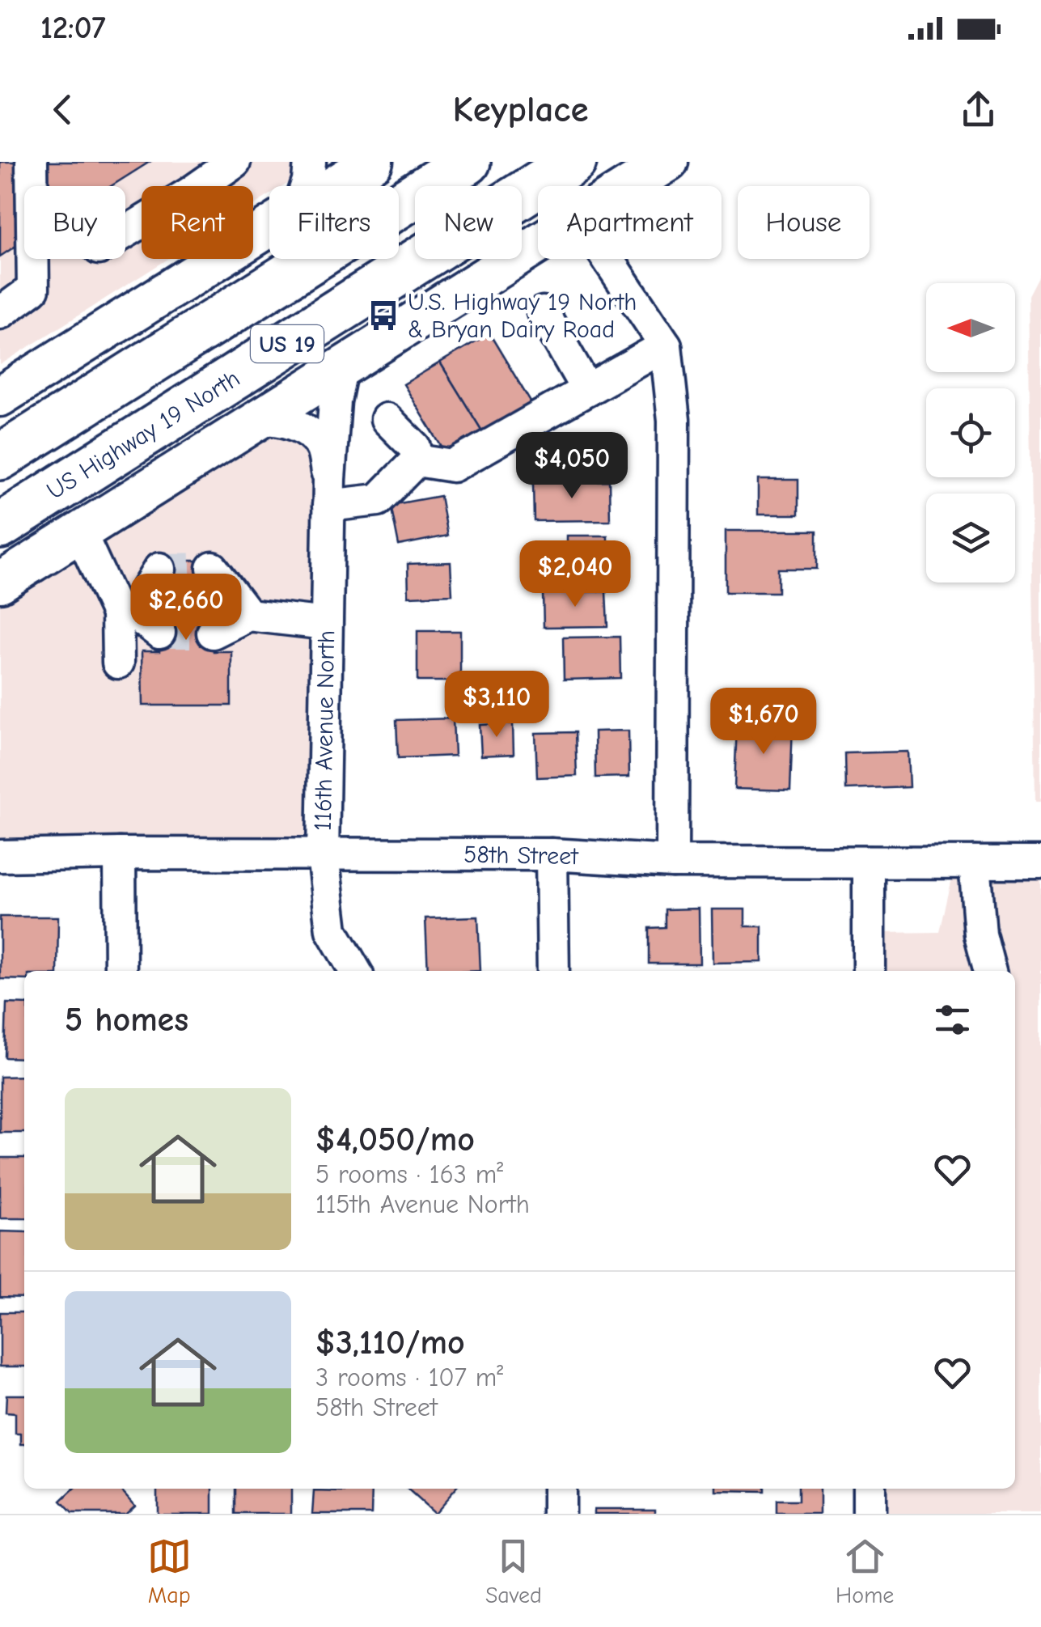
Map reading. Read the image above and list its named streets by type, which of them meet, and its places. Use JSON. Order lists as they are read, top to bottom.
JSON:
{
  "streets": {
    "highway": ["US 19", "US Highway 19 North"],
    "street": ["116th Avenue North", "58th Street"]
  },
  "crossings": [
    ["116th Avenue North", "58th Street"]
  ],
  "places": {
    "bus stop": ["U.S. Highway 19 North & Bryan Dairy Road"]
  },
  "north": "left",
  "page": {
    "status": "12:07",
    "header": "Keyplace",
    "chip": [
      "Buy",
      "Rent",
      "Filters",
      "New",
      "Apartment",
      "House"
    ],
    "price": [
      "$4,050",
      "$2,040",
      "$2,660",
      "$3,110",
      "$1,670"
    ],
    "heading": "5 homes",
    "list": [
      {
        "name": "$4,050/mo",
        "note": "5 rooms · 163 m² · 115th Avenue North"
      },
      {
        "name": "$3,110/mo",
        "note": "3 rooms · 107 m² · 58th Street"
      }
    ],
    "tabs": ["Map", "Saved", "Home"]
  }
}
